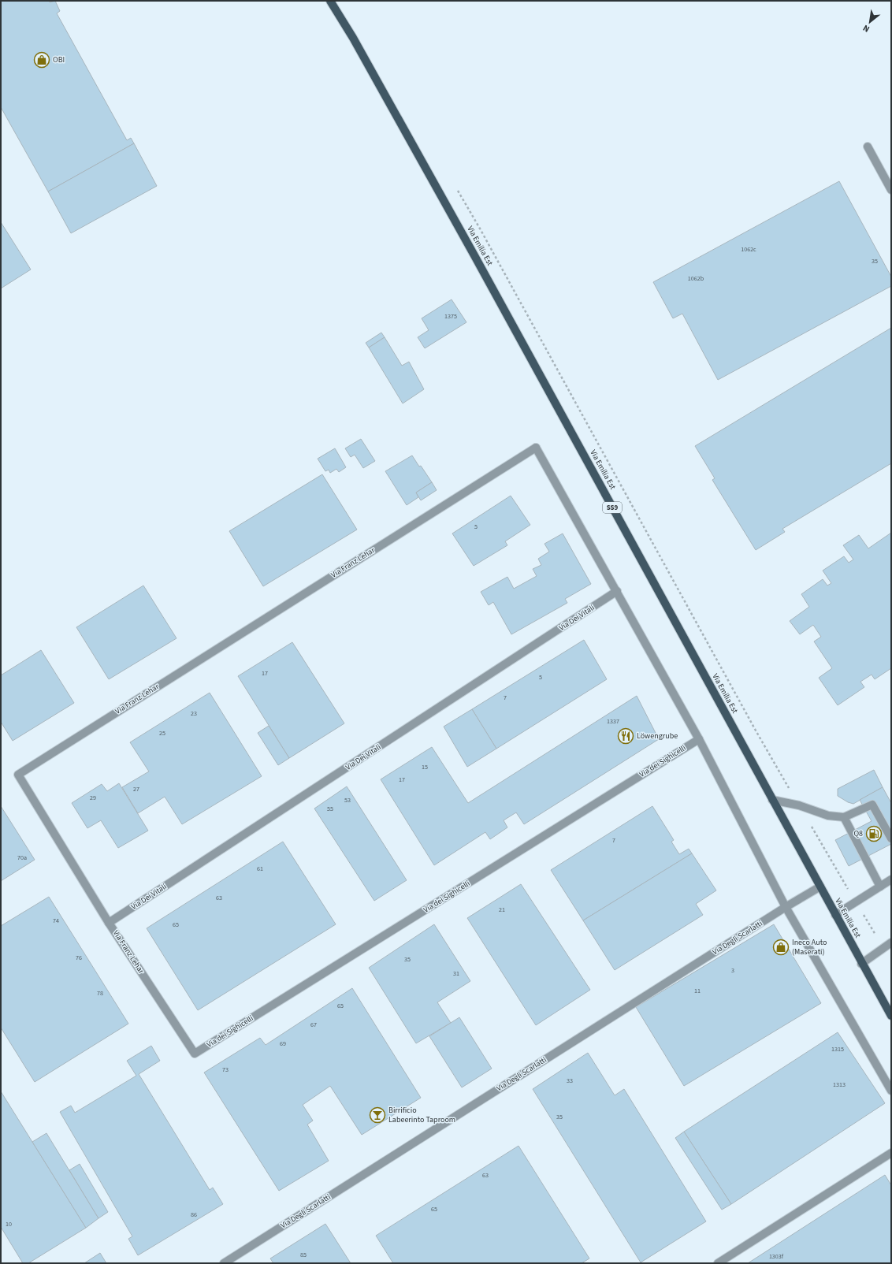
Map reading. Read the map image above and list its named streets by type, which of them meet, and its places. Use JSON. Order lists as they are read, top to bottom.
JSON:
{
  "streets": {
    "main road": ["Via Emilia Est", "SS9"],
    "street": [
      "Via Franz Lehar",
      "Via Dei Vitali",
      "Via dei Sighicelli",
      "Via Degli Scarlatti"
    ]
  },
  "crossings": [
    ["Via Emilia Est", "Via Degli Scarlatti"],
    ["Via Franz Lehar", "Via Dei Vitali"],
    ["Via Franz Lehar", "Via dei Sighicelli"]
  ],
  "places": {
    "shop": ["OBI", "Ineco Auto (Maserati)"],
    "restaurant": ["Löwengrube"],
    "fuel station": ["Q8"],
    "bar": ["Birrificio Labeerinto Taproom"]
  },
  "house_numbers": [
    "1062c",
    "35",
    "1062b",
    "1375",
    "5",
    "17",
    "5",
    "7",
    "23",
    "1337",
    "25",
    "15",
    "17",
    "27",
    "29",
    "53",
    "55",
    "7",
    "70a",
    "61",
    "63",
    "21",
    "74",
    "65",
    "76",
    "35",
    "3",
    "31",
    "11",
    "78",
    "65",
    "67",
    "69",
    "1315",
    "73",
    "33",
    "1313",
    "35",
    "63",
    "65",
    "86",
    "10",
    "85",
    "1303f"
  ],
  "north": "bottom left"
}
